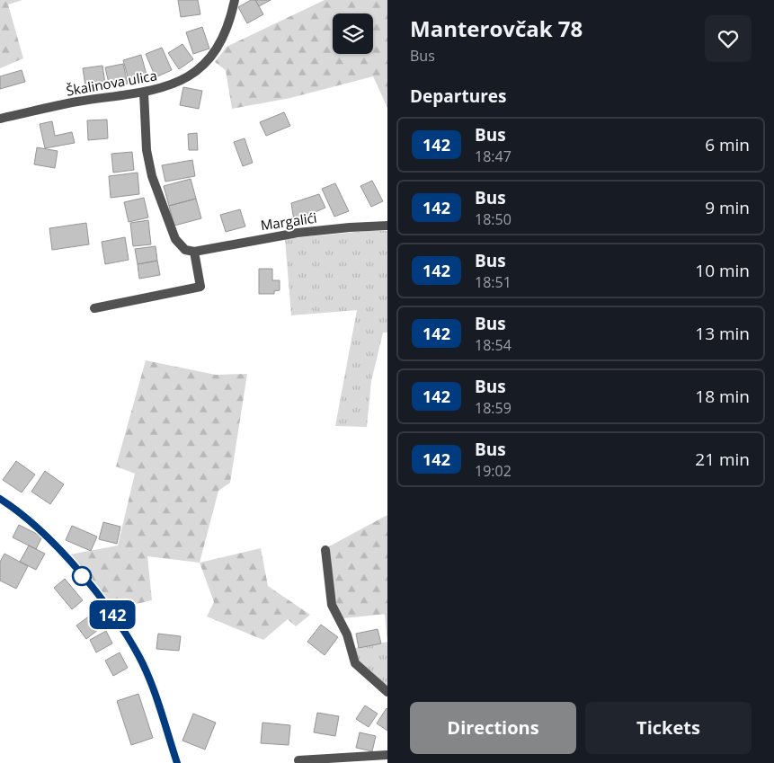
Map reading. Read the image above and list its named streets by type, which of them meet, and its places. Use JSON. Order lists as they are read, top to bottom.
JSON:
{
  "streets": {
    "street": ["Škalinova ulica", "Margalići"]
  },
  "lines": ["bus line 142"],
  "page": {
    "on_map": "142",
    "heading": [
      ["Manterovčak 78", "Bus"],
      "Departures"
    ],
    "list": [
      {
        "mark": "142",
        "name": "Bus",
        "note": "18:47",
        "value": "6 min"
      },
      {
        "mark": "142",
        "name": "Bus",
        "note": "18:50",
        "value": "9 min"
      },
      {
        "mark": "142",
        "name": "Bus",
        "note": "18:51",
        "value": "10 min"
      },
      {
        "mark": "142",
        "name": "Bus",
        "note": "18:54",
        "value": "13 min"
      },
      {
        "mark": "142",
        "name": "Bus",
        "note": "18:59",
        "value": "18 min"
      },
      {
        "mark": "142",
        "name": "Bus",
        "note": "19:02",
        "value": "21 min"
      }
    ],
    "buttons": ["Directions", "Tickets"]
  }
}
